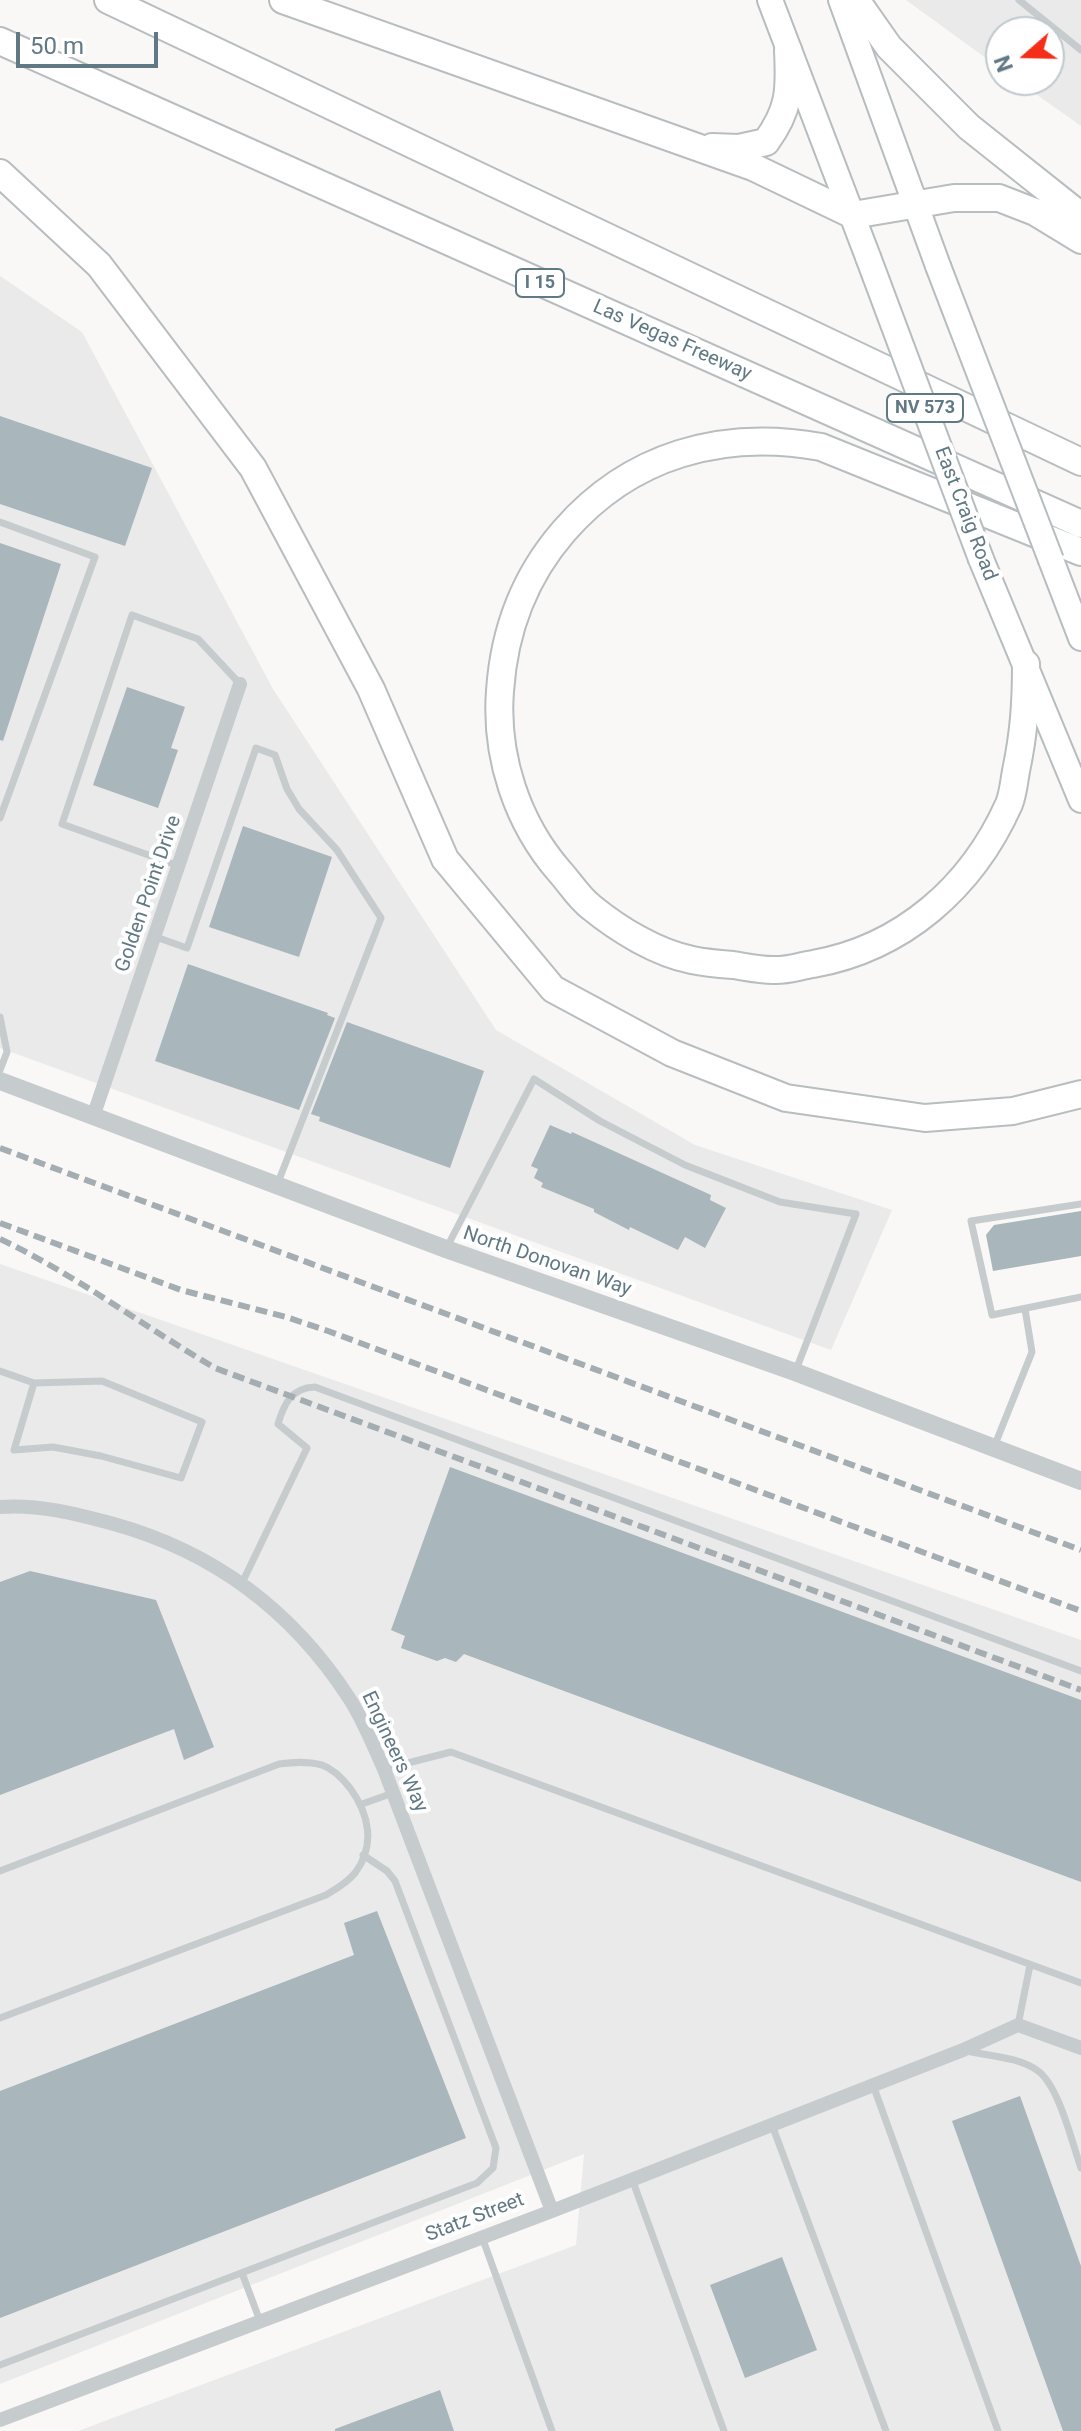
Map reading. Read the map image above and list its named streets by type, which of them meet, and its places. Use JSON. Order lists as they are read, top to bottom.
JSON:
{
  "streets": {
    "highway": ["I 15", "Las Vegas Freeway"],
    "main road": ["NV 573", "East Craig Road"],
    "street": [
      "Golden Point Drive",
      "North Donovan Way",
      "Engineers Way",
      "Statz Street"
    ]
  },
  "crossings": [
    ["Golden Point Drive", "North Donovan Way"],
    ["Engineers Way", "Statz Street"]
  ],
  "scale_bar": "50 m",
  "north": "left"
}
